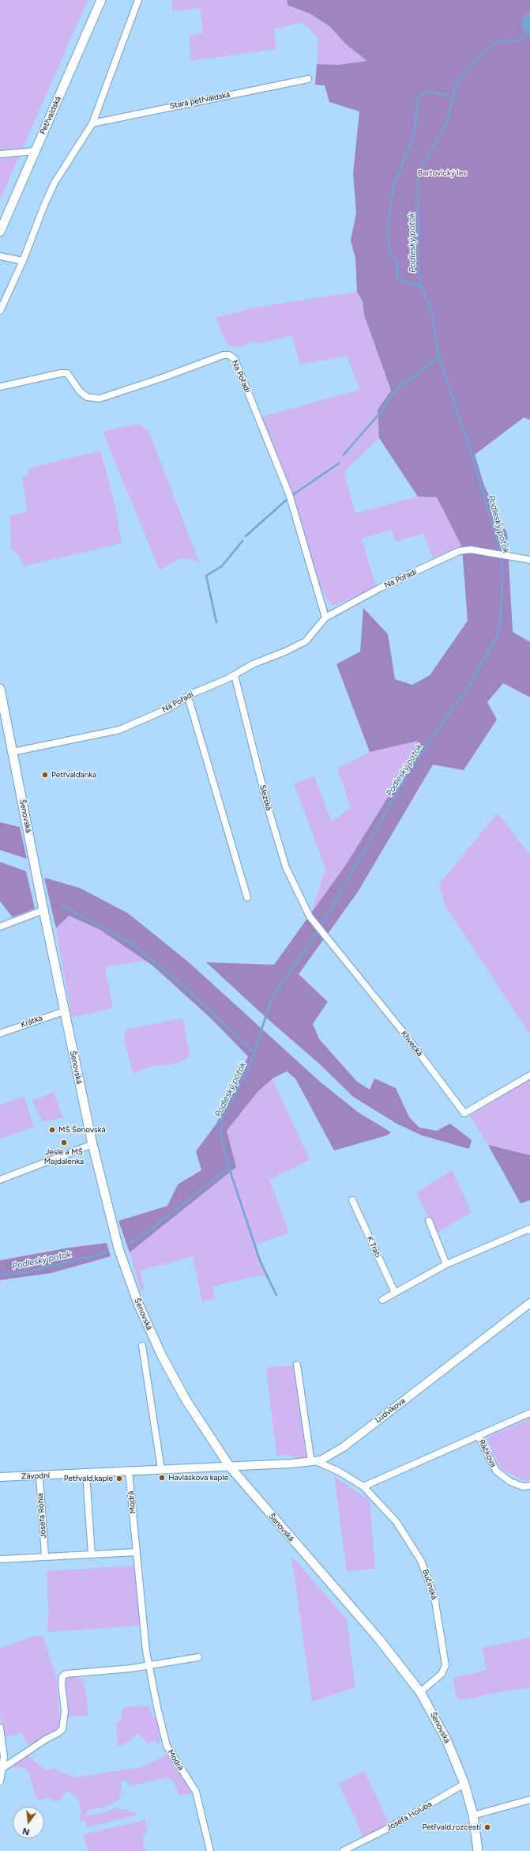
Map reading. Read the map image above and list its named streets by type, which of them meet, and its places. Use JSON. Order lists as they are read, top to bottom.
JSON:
{
  "streets": {
    "main road": ["Petřvaldská", "Šenovská"],
    "street": [
      "Stará petřvaldská",
      "Na Pořadí",
      "Slezská",
      "Krátká",
      "Křivecká",
      "K Trati",
      "Ludvíkova",
      "Ráčkova",
      "Závodní",
      "Modrá",
      "Josefa Rohla",
      "Bučinská",
      "Josefa Holuba"
    ]
  },
  "crossings": [
    ["Na Pořadí", "Slezská"],
    ["Na Pořadí", "Šenovská"],
    ["Slezská", "Křivecká"],
    ["Šenovská", "Krátká"],
    ["Šenovská", "Ludvíkova"],
    ["Šenovská", "Závodní"],
    ["Šenovská", "Bučinská"],
    ["Šenovská", "Josefa Holuba"],
    ["Ludvíkova", "Závodní"],
    ["Ludvíkova", "Bučinská"],
    ["Závodní", "Modrá"],
    ["Závodní", "Josefa Rohla"]
  ],
  "water": ["Podleský potok"],
  "parks": ["Bartovický les"],
  "places": [
    "Petřvalďanka",
    "MŠ Šenovská",
    "Jesle a MŠ Majdalenka",
    "Havláskova kaple",
    "Petřvald,kaple",
    "Petřvald,rozcestí"
  ],
  "north": "bottom"
}
